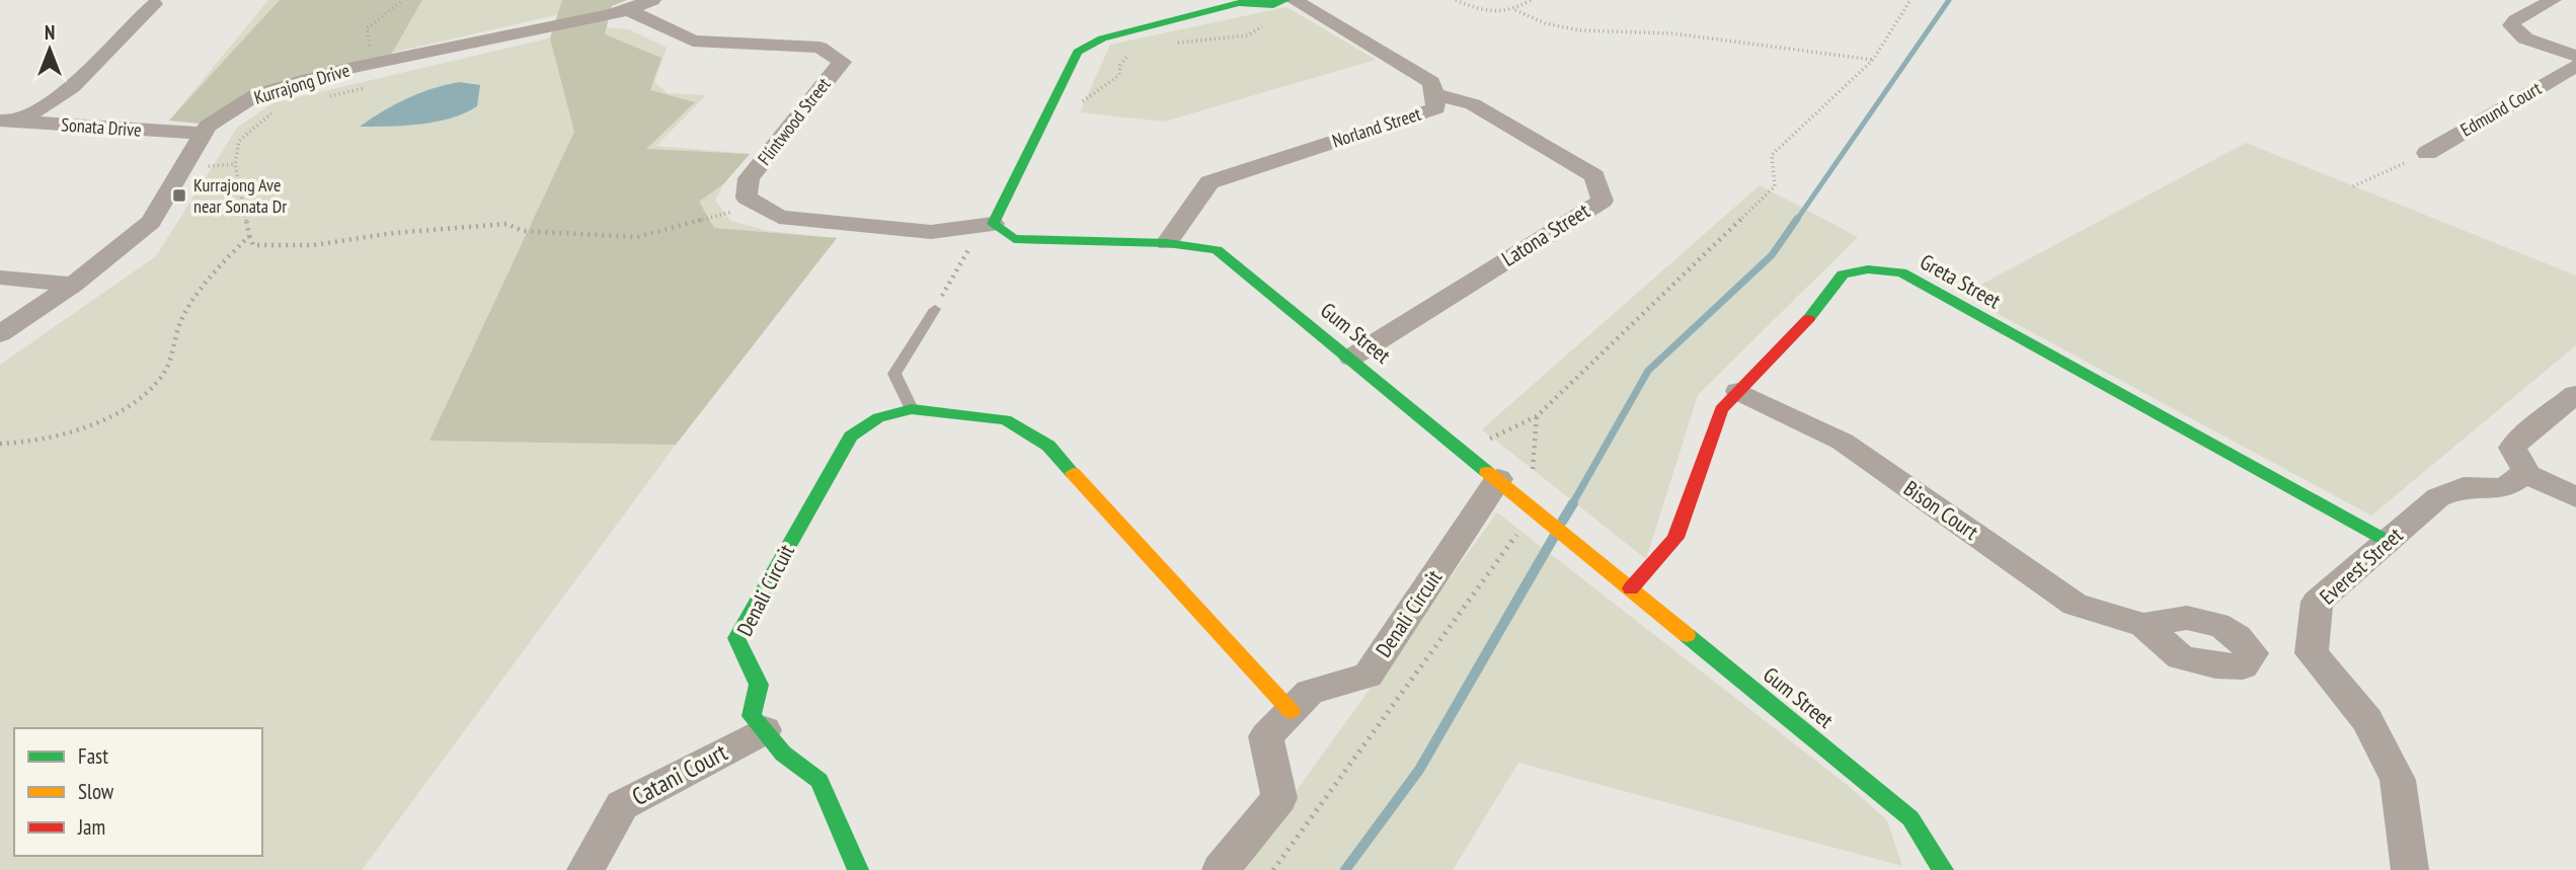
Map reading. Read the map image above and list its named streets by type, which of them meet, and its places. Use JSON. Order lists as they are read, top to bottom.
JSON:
{
  "streets": {
    "street": [
      "Kurrajong Drive",
      "Edmund Court",
      "Flintwood Street",
      "Sonata Drive",
      "Norland Street",
      "Latona Street",
      "Greta Street",
      "Gum Street",
      "Bison Court",
      "Everest Street",
      "Denali Circuit",
      "Catani Court"
    ]
  },
  "crossings": [
    ["Kurrajong Drive", "Flintwood Street"],
    ["Kurrajong Drive", "Sonata Drive"],
    ["Norland Street", "Latona Street"],
    ["Norland Street", "Gum Street"],
    ["Latona Street", "Gum Street"],
    ["Greta Street", "Gum Street"],
    ["Greta Street", "Bison Court"],
    ["Greta Street", "Everest Street"],
    ["Gum Street", "Denali Circuit"],
    ["Denali Circuit", "Catani Court"]
  ],
  "places": {
    "transit": ["Kurrajong Ave near Sonata Dr"]
  },
  "legend": ["Fast", "Slow", "Jam"],
  "north": "top"
}
